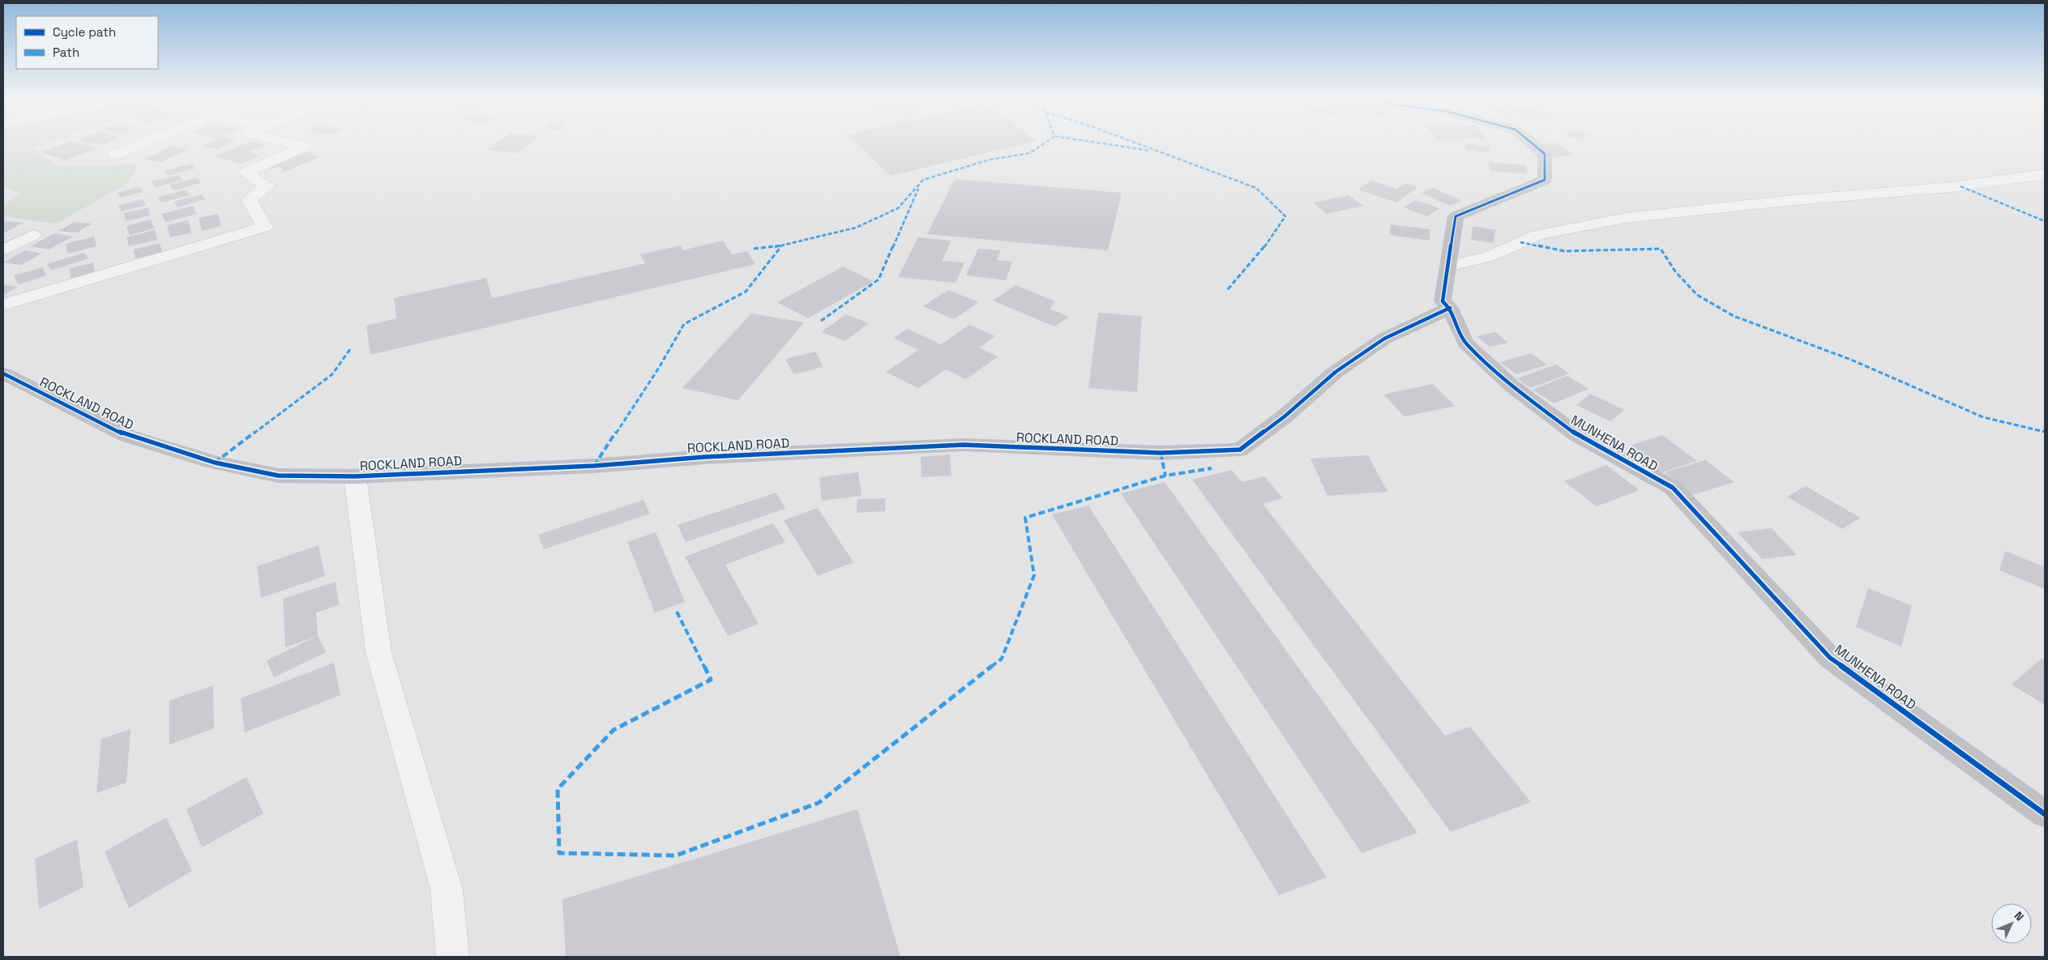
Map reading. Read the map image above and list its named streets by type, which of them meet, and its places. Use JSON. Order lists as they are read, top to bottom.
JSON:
{
  "streets": {
    "street": ["ROCKLAND ROAD", "MUNHENA ROAD"]
  },
  "crossings": [
    ["ROCKLAND ROAD", "MUNHENA ROAD"]
  ],
  "legend": ["Cycle path", "Path"],
  "north": "top right"
}
